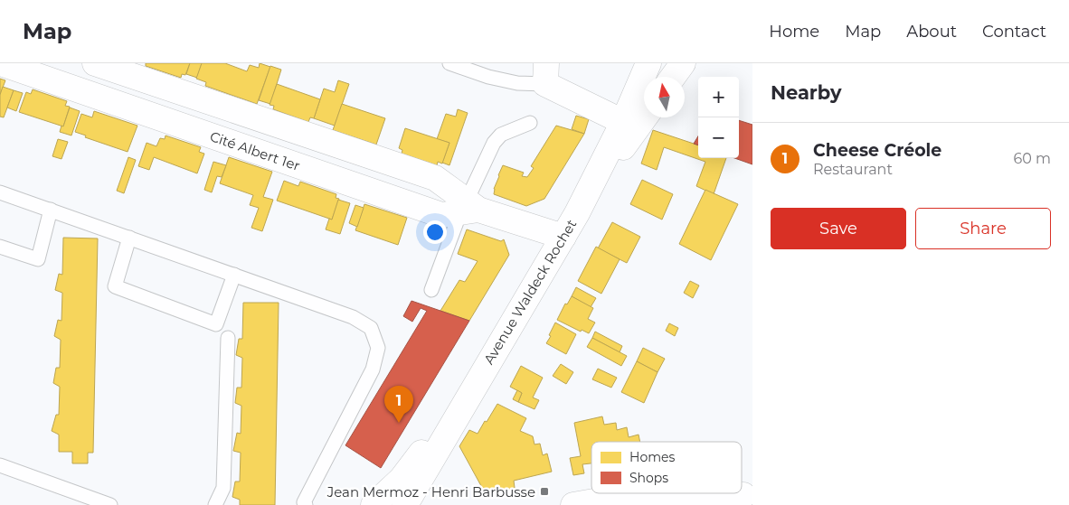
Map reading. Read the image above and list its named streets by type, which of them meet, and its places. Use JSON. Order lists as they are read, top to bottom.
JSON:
{
  "streets": {
    "street": ["Cité Albert 1er", "Avenue Waldeck Rochet"]
  },
  "crossings": [
    ["Cité Albert 1er", "Avenue Waldeck Rochet"]
  ],
  "places": {
    "transit": ["Jean Mermoz - Henri Barbusse"]
  },
  "legend": ["Homes", "Shops"],
  "north": "top",
  "page": {
    "header": "Map",
    "nav": [
      "Home",
      "Map",
      "About",
      "Contact"
    ],
    "heading": "Nearby",
    "map_buttons": ["+", "−"],
    "list": [
      {
        "mark": "1",
        "name": "Cheese Créole",
        "note": "Restaurant",
        "value": "60 m"
      }
    ],
    "buttons": ["Save", "Share"],
    "pins": "1"
  }
}
